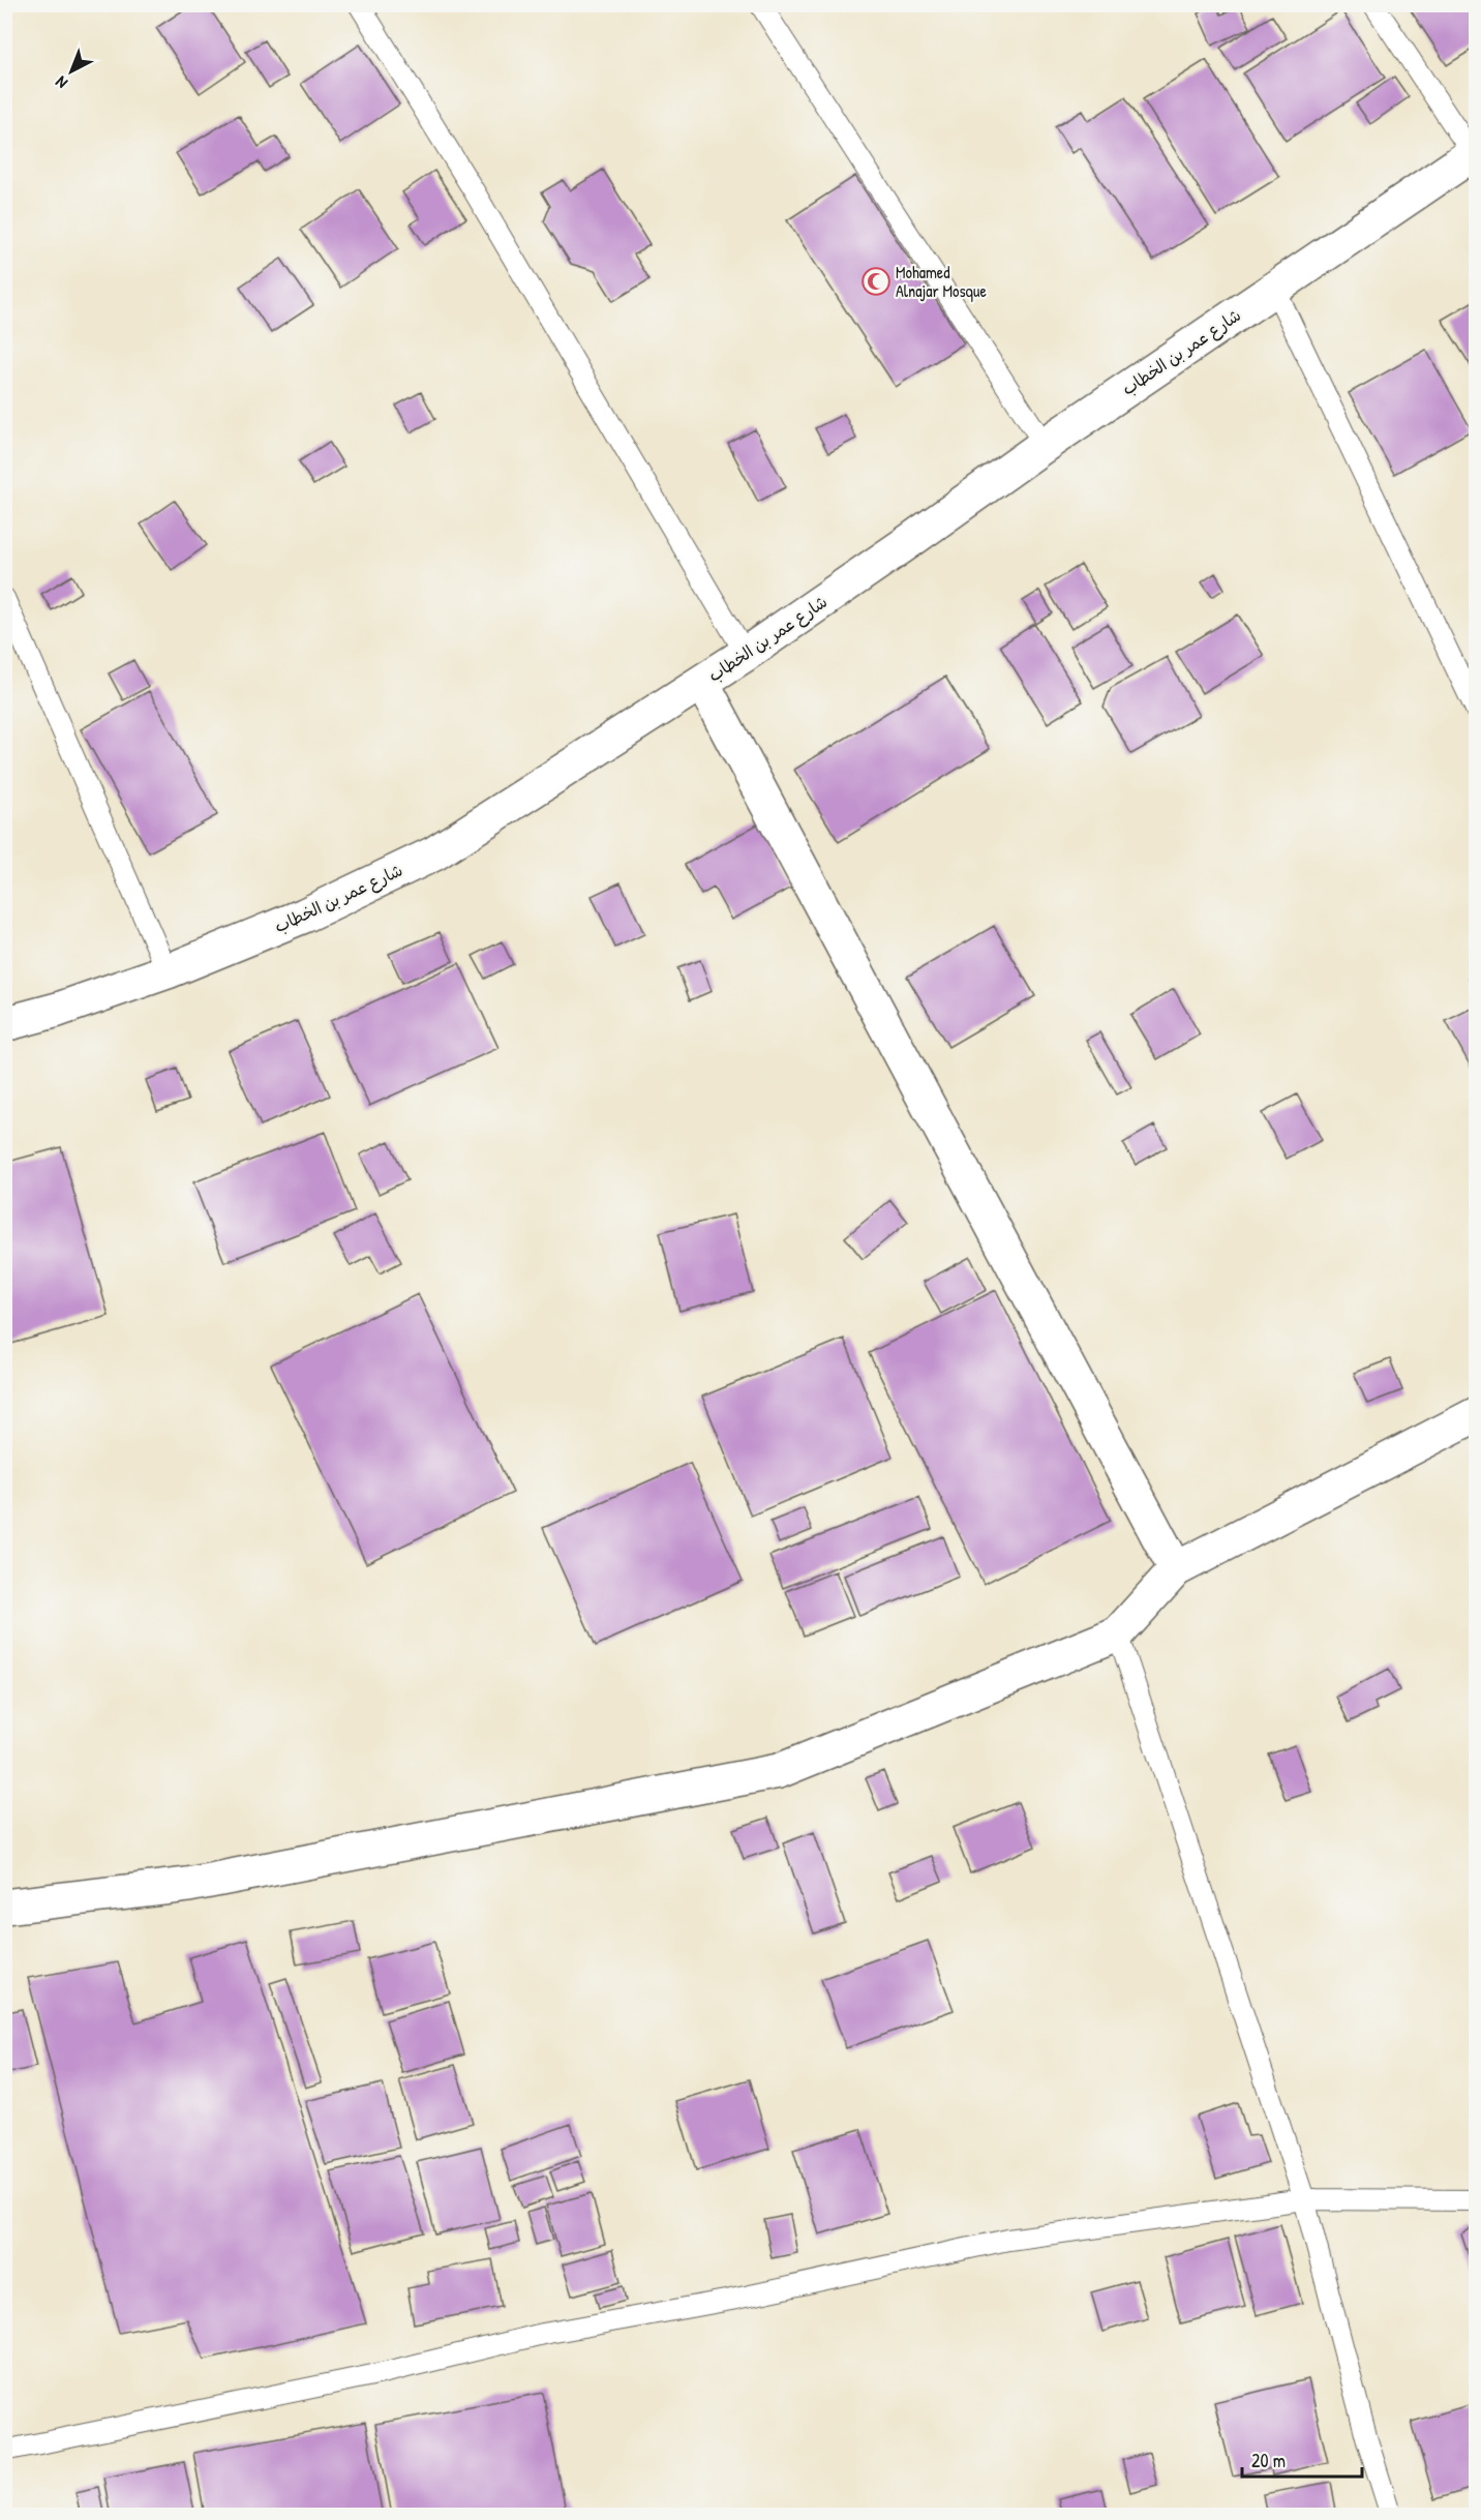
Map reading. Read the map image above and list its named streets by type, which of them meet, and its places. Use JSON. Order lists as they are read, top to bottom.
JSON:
{
  "streets": {
    "street": ["شارع عمر بن الخطاب"]
  },
  "places": {
    "mosque": ["Mohamed Alnajar Mosque"]
  },
  "scale_bar": "20 m",
  "north": "bottom left"
}
